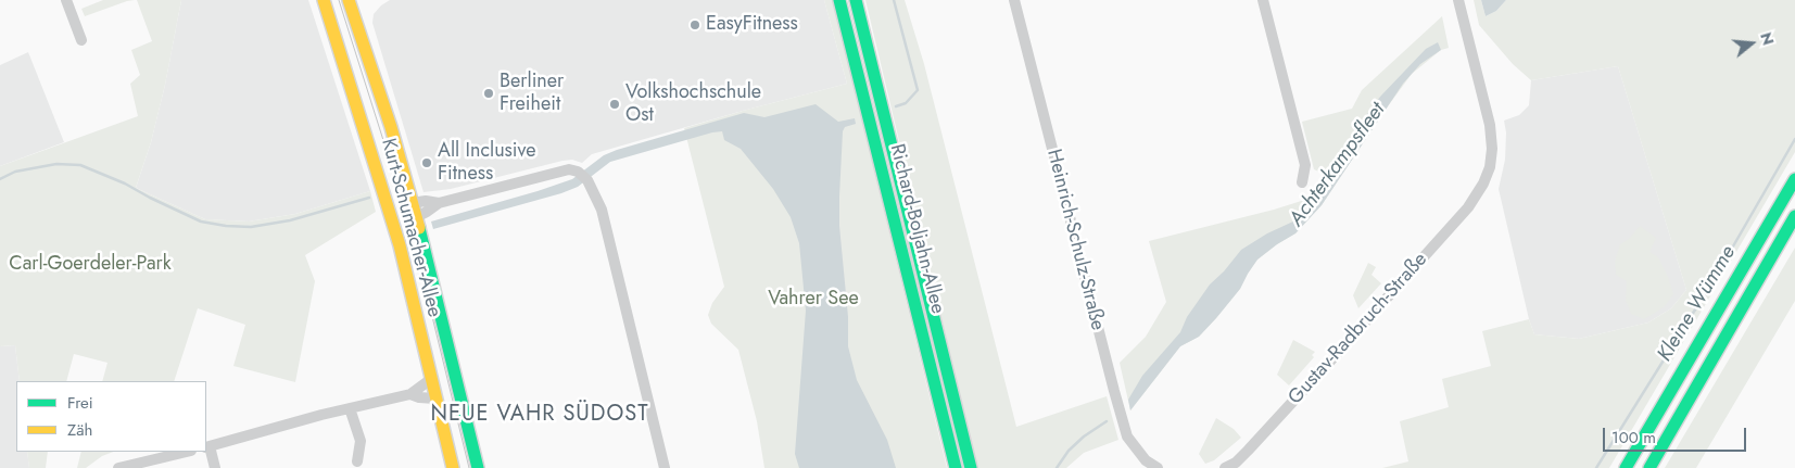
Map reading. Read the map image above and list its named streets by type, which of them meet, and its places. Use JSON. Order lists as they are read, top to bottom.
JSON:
{
  "streets": {
    "main road": ["Kurt-Schumacher-Allee", "Richard-Boljahn-Allee"],
    "street": ["Heinrich-Schulz-Straße", "Gustav-Radbruch-Straße"]
  },
  "districts": ["NEUE VAHR SÜDOST"],
  "water": ["Achterkampsfleet", "Kleine Wümme"],
  "parks": ["Carl-Goerdeler-Park", "Vahrer See"],
  "places": [
    "EasyFitness",
    "Berliner Freiheit",
    "Volkshochschule Ost",
    "All Inclusive Fitness"
  ],
  "legend": ["Frei", "Zäh"],
  "scale_bar": "100 m",
  "north": "right"
}
